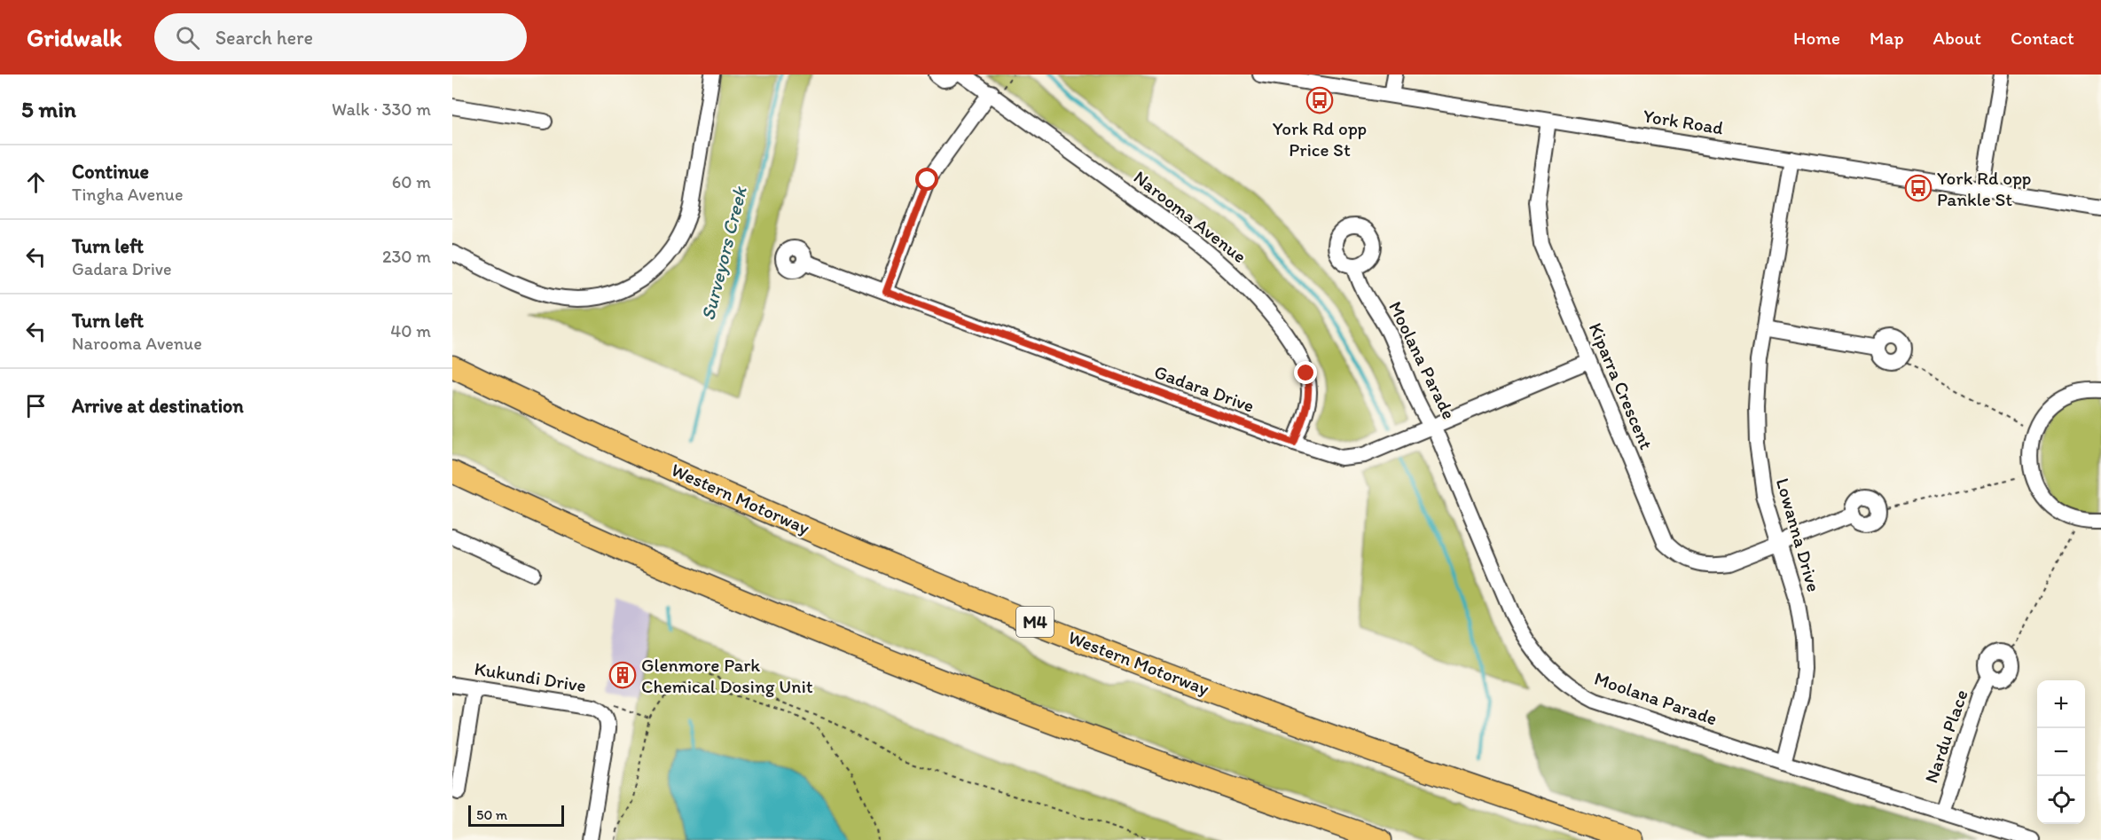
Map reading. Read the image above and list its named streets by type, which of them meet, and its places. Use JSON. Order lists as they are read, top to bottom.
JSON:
{
  "streets": {
    "highway": ["Western Motorway", "M4"],
    "street": [
      "York Road",
      "Narooma Avenue",
      "Moolana Parade",
      "Kiparra Crescent",
      "Gadara Drive",
      "Lowanna Drive",
      "Kukundi Drive",
      "Nardu Place"
    ]
  },
  "crossings": [
    ["York Road", "Kiparra Crescent"],
    ["York Road", "Lowanna Drive"],
    ["Narooma Avenue", "Gadara Drive"],
    ["Moolana Parade", "Gadara Drive"],
    ["Moolana Parade", "Lowanna Drive"],
    ["Moolana Parade", "Nardu Place"],
    ["Kiparra Crescent", "Gadara Drive"],
    ["Kiparra Crescent", "Lowanna Drive"]
  ],
  "water": ["Surveyors Creek"],
  "places": {
    "bus stop": ["York Rd opp Price St", "York Rd opp Pankle St"],
    "building": ["Glenmore Park Chemical Dosing Unit"]
  },
  "scale_bar": "50 m",
  "page": {
    "header": "Gridwalk",
    "search": "Search here",
    "nav": [
      "Home",
      "Map",
      "About",
      "Contact"
    ],
    "heading": ["5 min", "Walk · 330 m"],
    "list": [
      ["Continue", "Tingha Avenue", "60 m"],
      ["Turn left", "Gadara Drive", "230 m"],
      ["Turn left", "Narooma Avenue", "40 m"],
      "Arrive at destination"
    ],
    "map_buttons": ["+", "−"],
    "scale": "50 m"
  }
}
